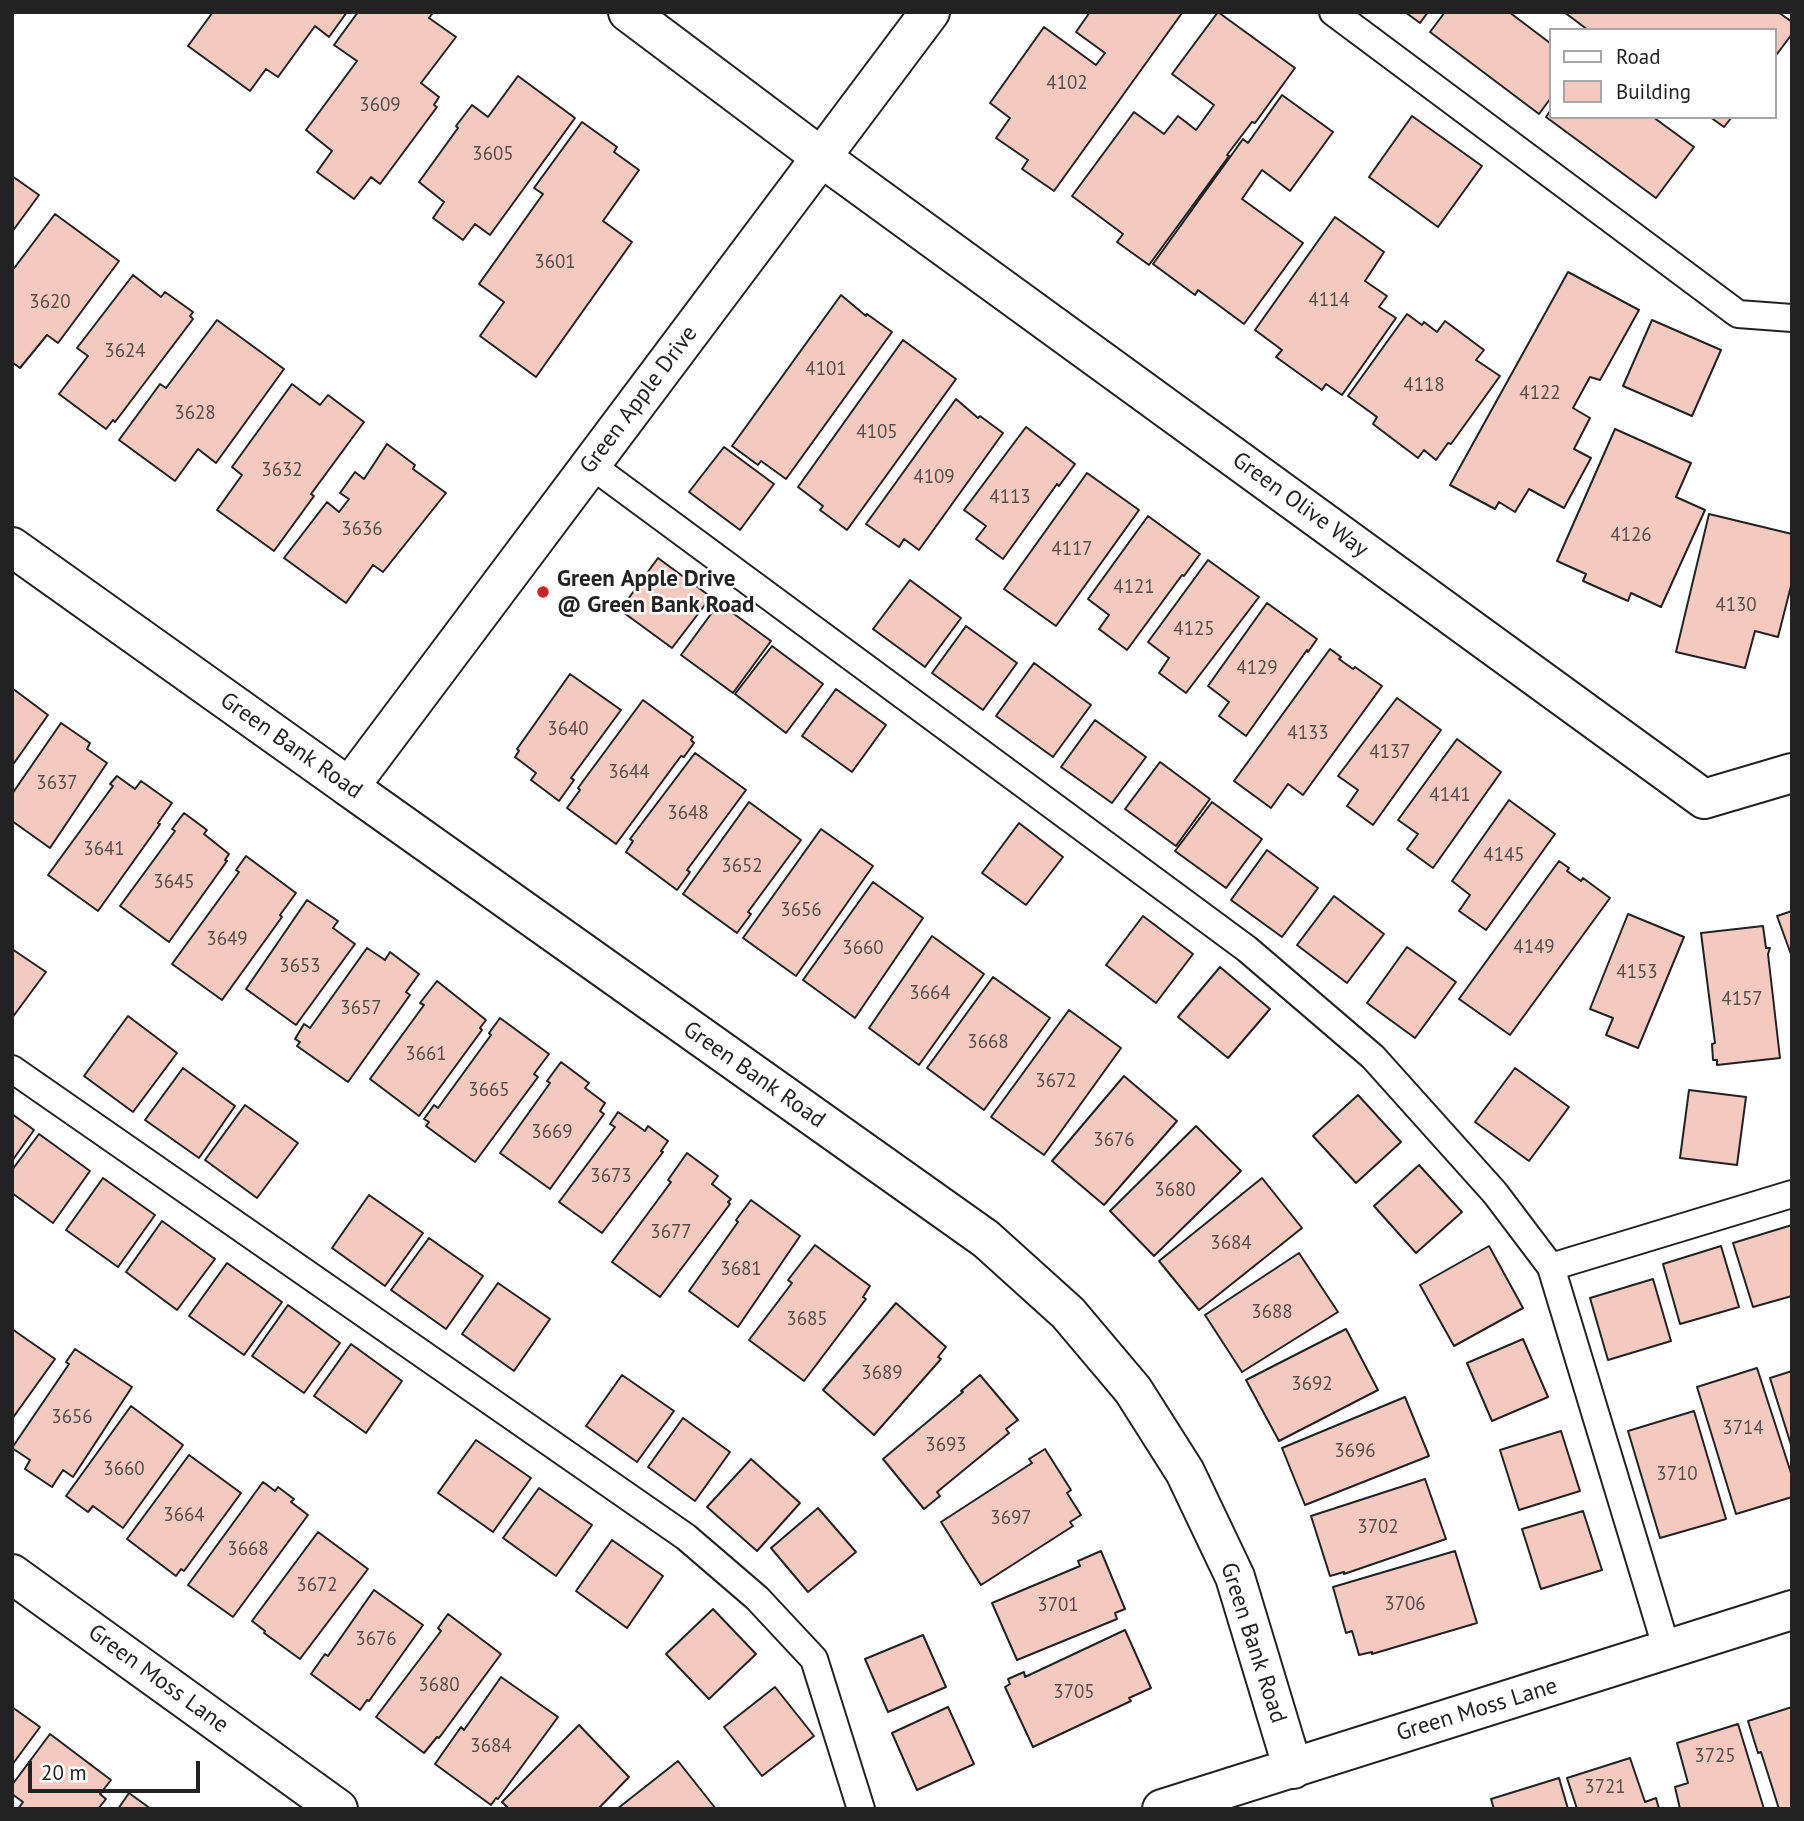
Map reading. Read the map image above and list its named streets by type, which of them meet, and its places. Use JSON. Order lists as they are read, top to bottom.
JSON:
{
  "streets": {
    "street": [
      "Green Apple Drive",
      "Green Olive Way",
      "Green Bank Road",
      "Green Moss Lane"
    ]
  },
  "crossings": [
    ["Green Apple Drive", "Green Olive Way"],
    ["Green Apple Drive", "Green Bank Road"],
    ["Green Bank Road", "Green Moss Lane"]
  ],
  "places": ["Green Apple Drive @ Green Bank Road"],
  "house_numbers": [
    "4102",
    "3609",
    "3605",
    "3601",
    "4114",
    "3620",
    "3624",
    "4101",
    "4118",
    "4122",
    "3628",
    "4105",
    "3632",
    "4109",
    "4113",
    "3636",
    "4126",
    "4117",
    "4121",
    "4130",
    "4125",
    "4129",
    "3640",
    "4133",
    "4137",
    "3644",
    "3637",
    "4141",
    "3648",
    "3641",
    "4145",
    "3652",
    "3645",
    "3656",
    "3649",
    "4149",
    "3660",
    "3653",
    "4153",
    "3664",
    "4157",
    "3657",
    "3668",
    "3661",
    "3672",
    "3665",
    "3669",
    "3676",
    "3673",
    "3680",
    "3677",
    "3684",
    "3681",
    "3688",
    "3685",
    "3689",
    "3692",
    "3656",
    "3714",
    "3693",
    "3696",
    "3660",
    "3710",
    "3664",
    "3697",
    "3702",
    "3668",
    "3672",
    "3706",
    "3701",
    "3676",
    "3680",
    "3705",
    "3684",
    "3725",
    "3721"
  ],
  "legend": ["Road", "Building"],
  "scale_bar": "20 m"
}
